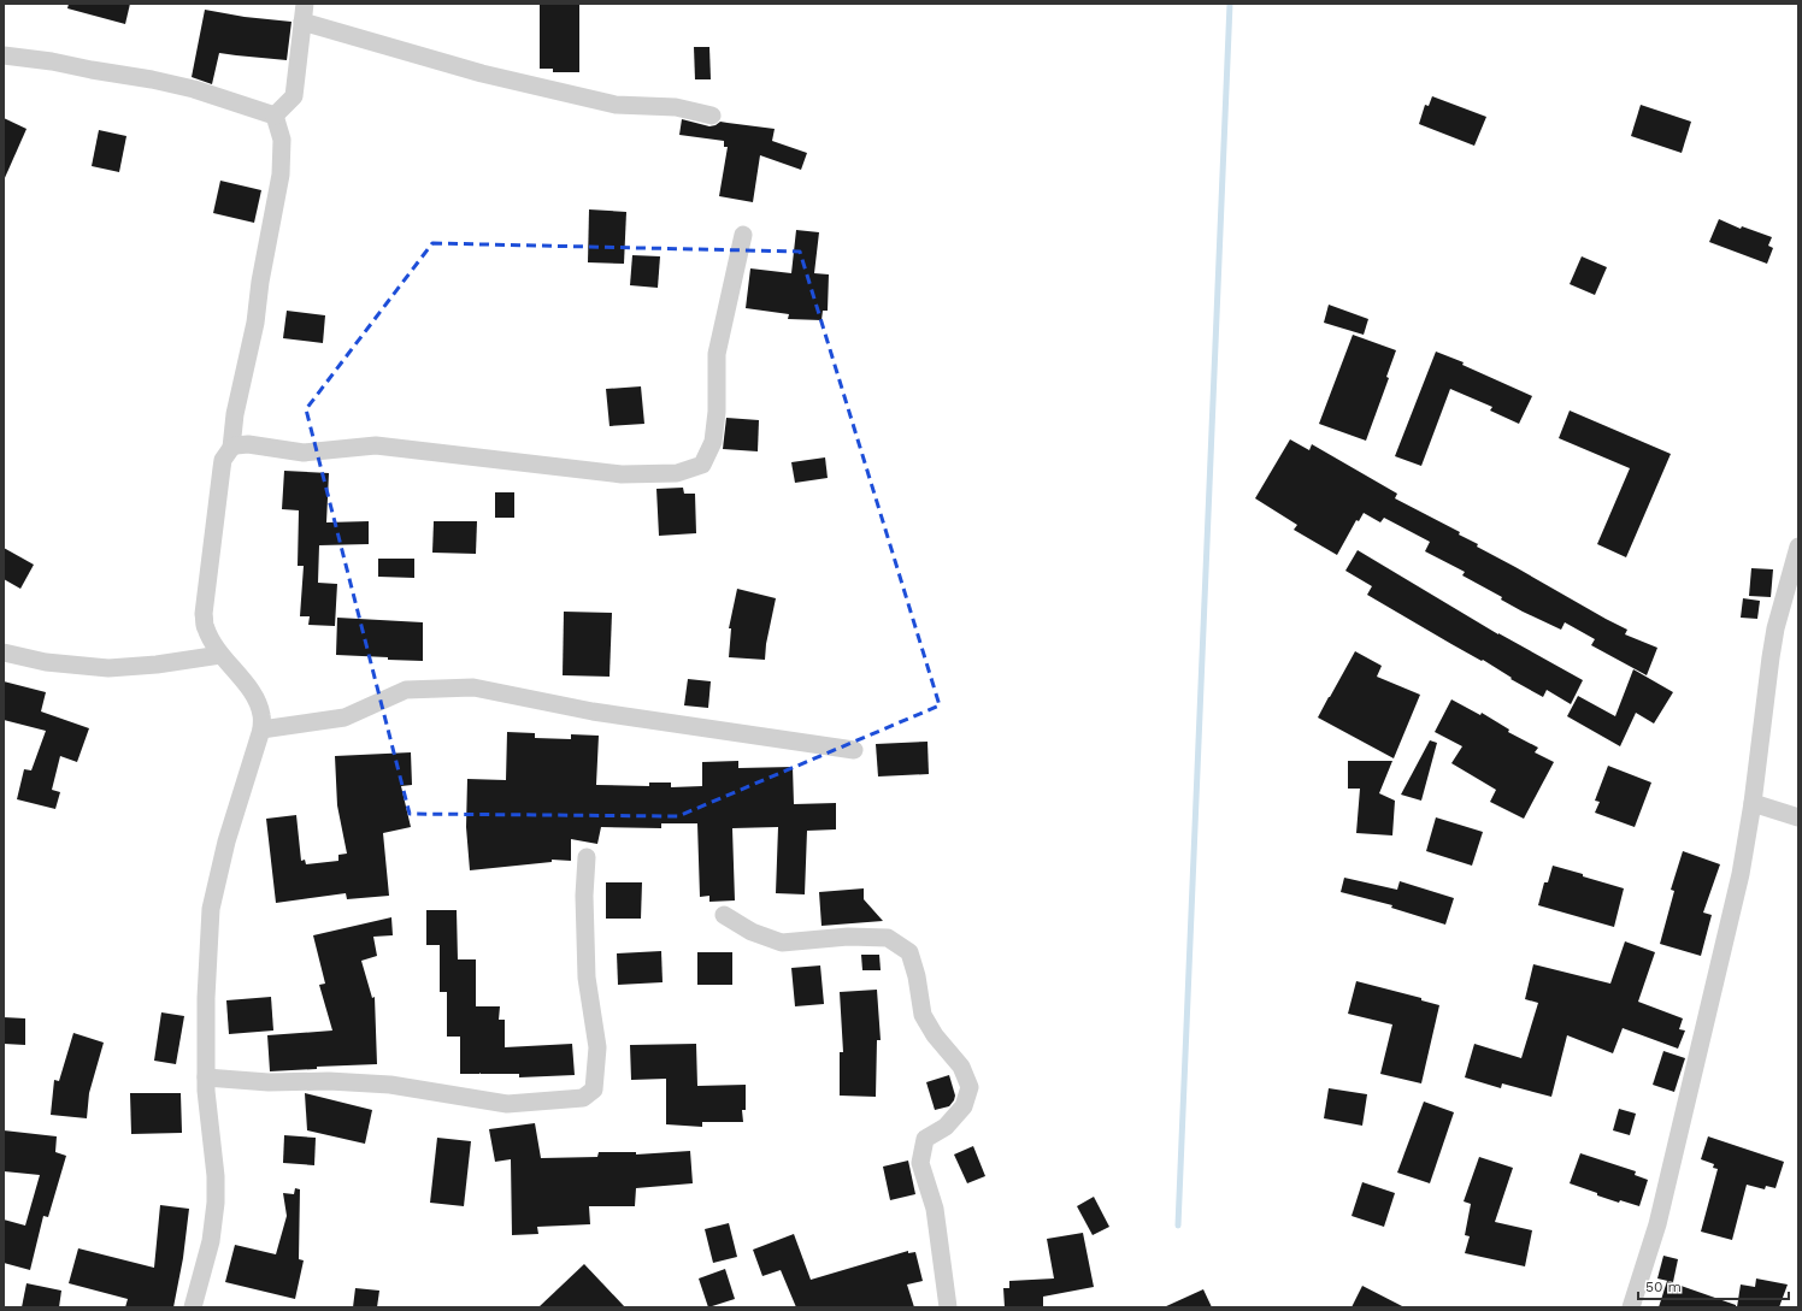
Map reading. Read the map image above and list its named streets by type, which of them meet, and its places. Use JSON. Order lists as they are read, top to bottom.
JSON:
{
  "scale_bar": "50 m"
}
